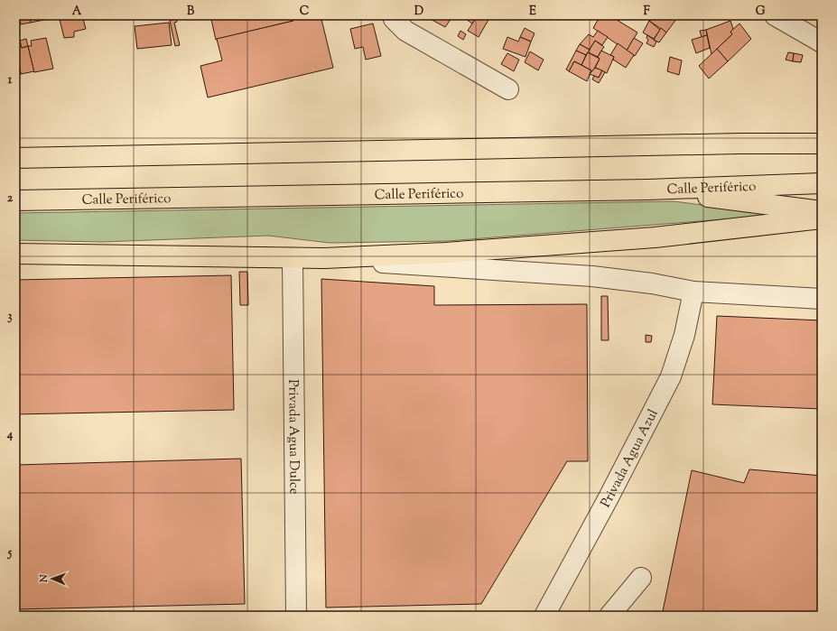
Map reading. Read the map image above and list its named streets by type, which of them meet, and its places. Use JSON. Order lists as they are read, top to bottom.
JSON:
{
  "streets": {
    "highway": ["Calle Periférico"],
    "street": ["Privada Agua Dulce", "Privada Agua Azul"]
  },
  "north": "left",
  "grid": {
    "columns": [
      "A",
      "B",
      "C",
      "D",
      "E",
      "F",
      "G"
    ],
    "rows": [
      "1",
      "2",
      "3",
      "4",
      "5"
    ]
  }
}
